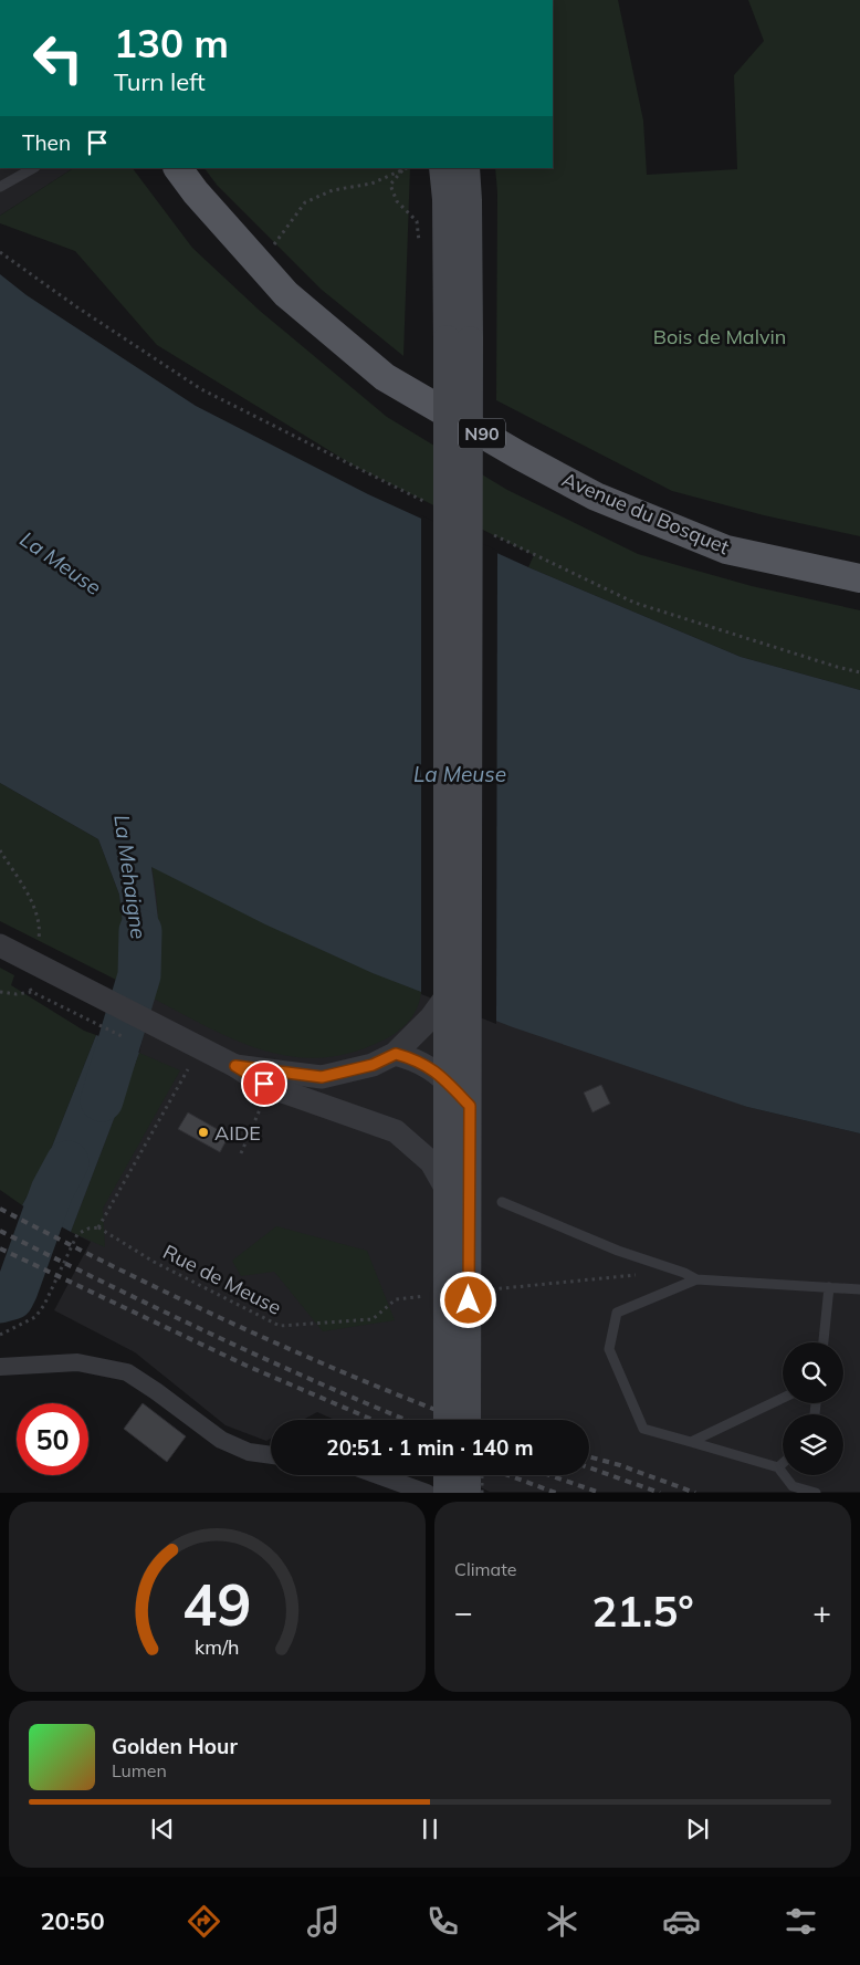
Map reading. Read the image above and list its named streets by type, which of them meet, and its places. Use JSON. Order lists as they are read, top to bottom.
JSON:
{
  "streets": {
    "main road": ["N90", "Avenue du Bosquet"],
    "path": ["Rue de Meuse"]
  },
  "water": ["La Meuse", "La Mehaigne"],
  "parks": ["Bois de Malvin"],
  "places": ["AIDE"],
  "page": {
    "turn": ["130 m", "Turn left"],
    "then": "Then",
    "limit": "50",
    "trip": "20:51 · 1 min · 140 m",
    "tile": "Climate",
    "heat": ["−", "21.5°", "+"],
    "song": ["Golden Hour", "Lumen"],
    "tabs": "20:50",
    "gauge": ["49", "km/h"]
  }
}
